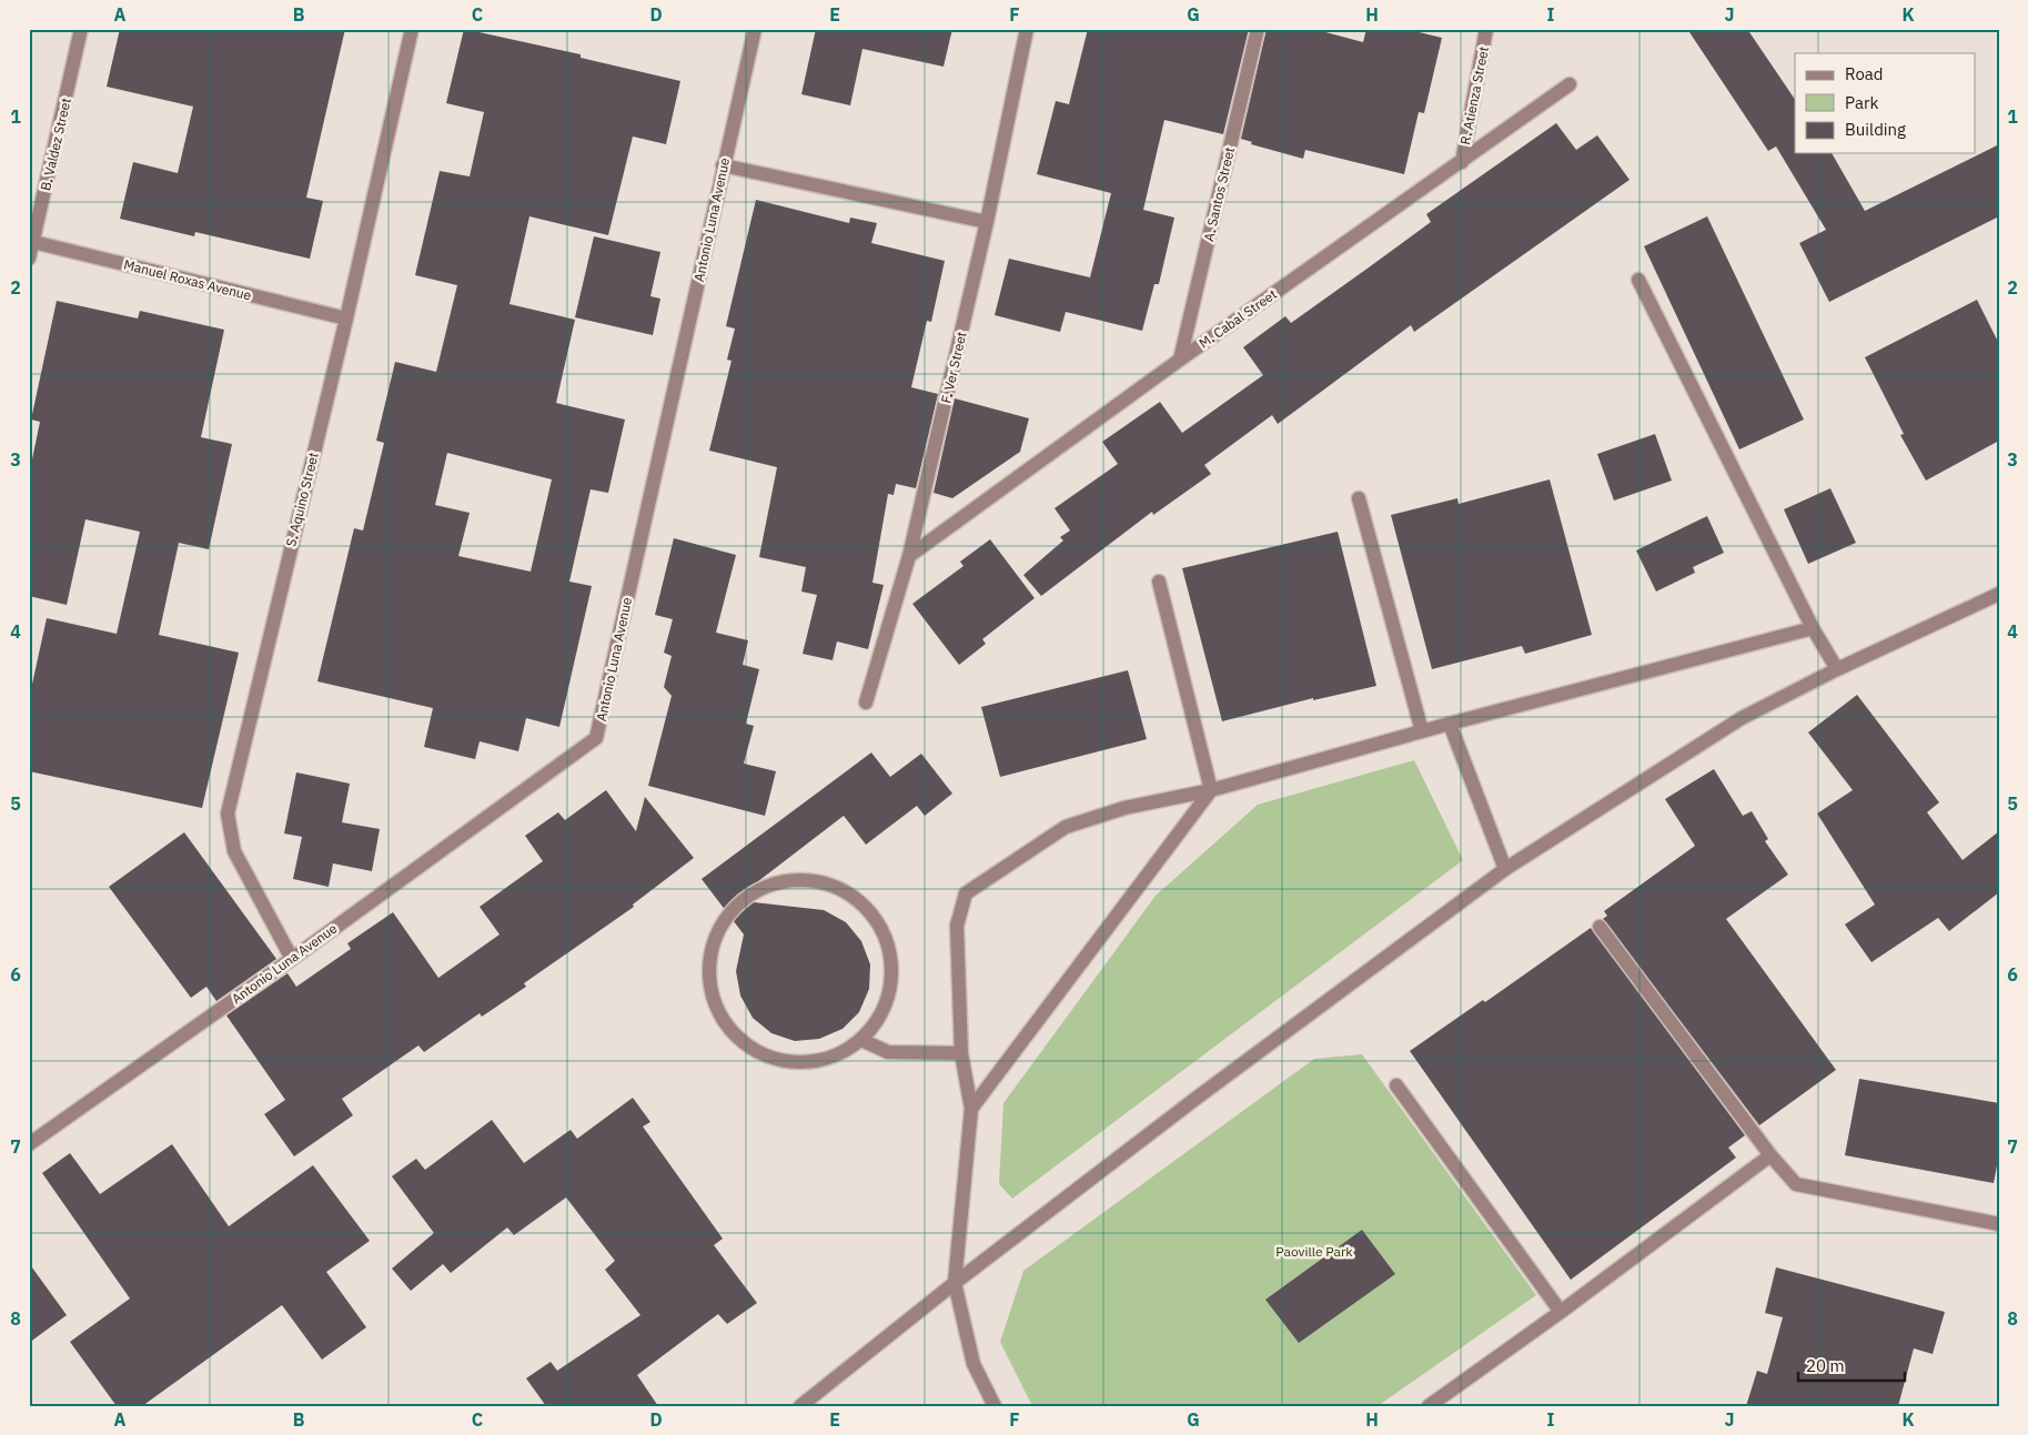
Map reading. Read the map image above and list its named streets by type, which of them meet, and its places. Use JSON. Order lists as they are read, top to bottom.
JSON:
{
  "streets": {
    "street": [
      "R. Atienza Street",
      "B. Valdez Street",
      "A. Santos Street",
      "Antonio Luna Avenue",
      "Manuel Roxas Avenue",
      "M. Cabal Street",
      "F. Ver Street",
      "S. Aquino Street"
    ]
  },
  "crossings": [
    ["R. Atienza Street", "M. Cabal Street"],
    ["B. Valdez Street", "Manuel Roxas Avenue"],
    ["A. Santos Street", "M. Cabal Street"],
    ["Antonio Luna Avenue", "S. Aquino Street"],
    ["Manuel Roxas Avenue", "S. Aquino Street"],
    ["M. Cabal Street", "F. Ver Street"]
  ],
  "parks": ["Paoville Park"],
  "legend": ["Road", "Park", "Building"],
  "scale_bar": "20 m",
  "grid": {
    "columns": [
      "A",
      "B",
      "C",
      "D",
      "E",
      "F",
      "G",
      "H",
      "I",
      "J",
      "K"
    ],
    "rows": [
      "1",
      "2",
      "3",
      "4",
      "5",
      "6",
      "7",
      "8"
    ]
  }
}
